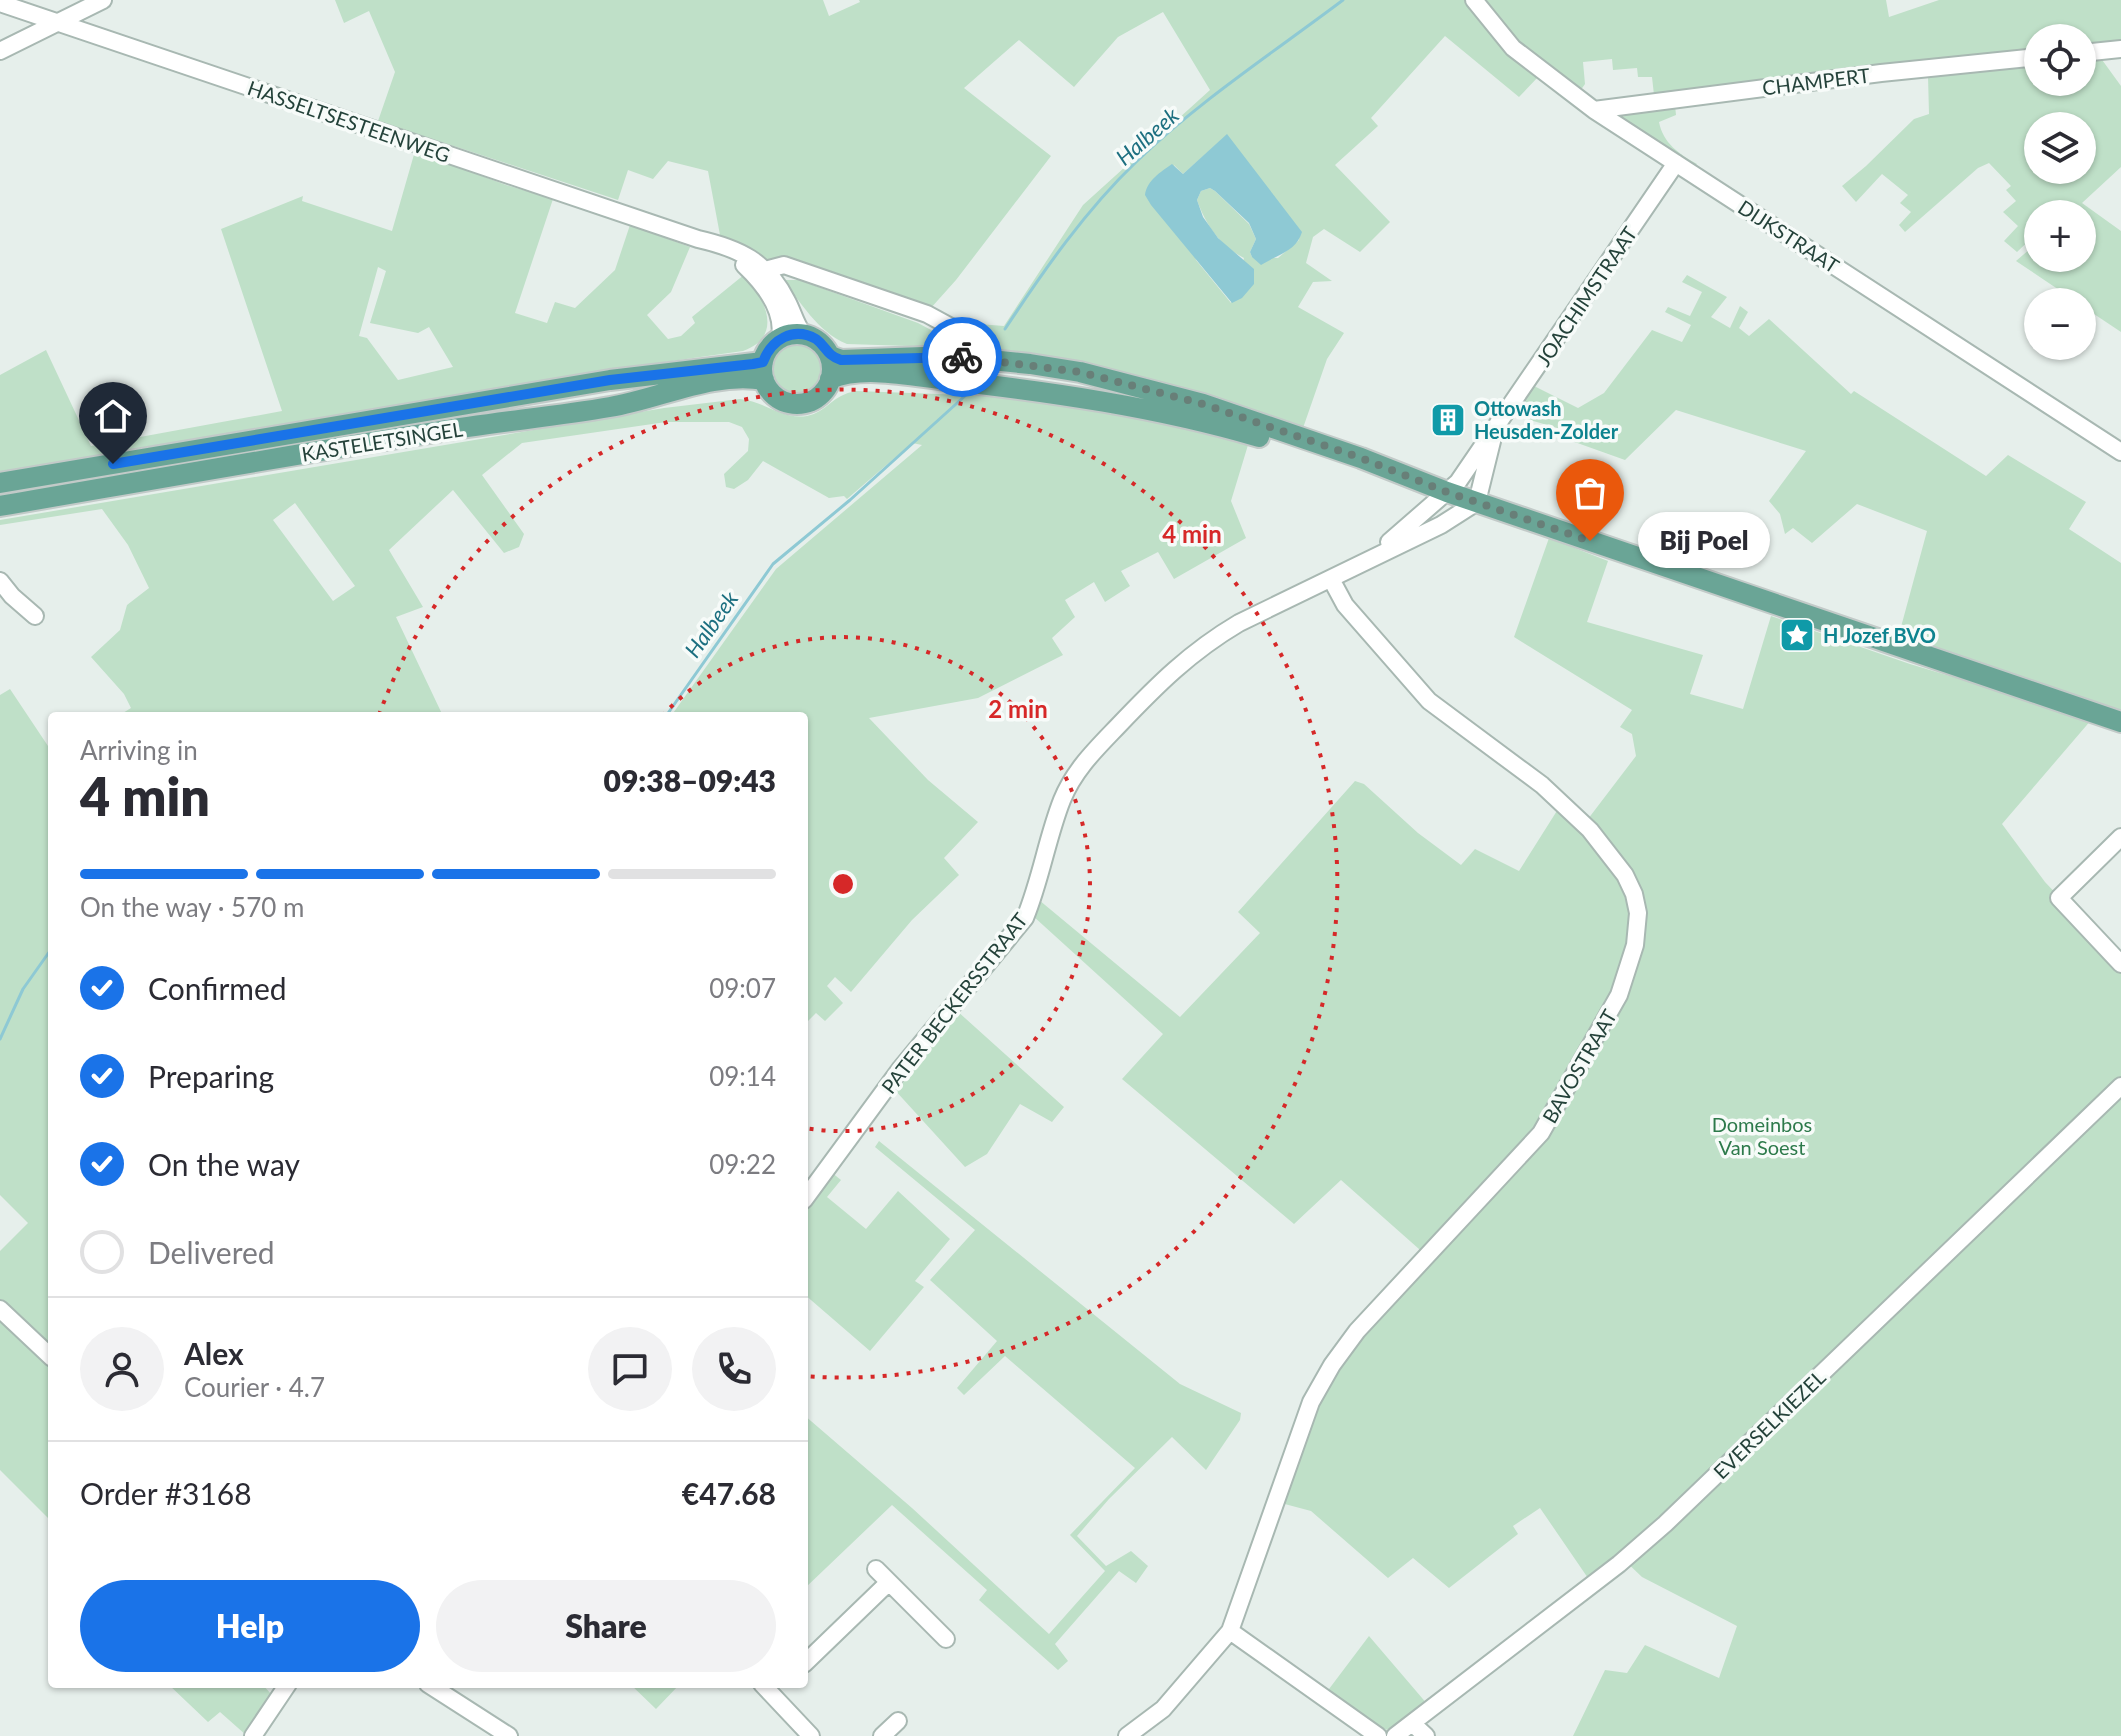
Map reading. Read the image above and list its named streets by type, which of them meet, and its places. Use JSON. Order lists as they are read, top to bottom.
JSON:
{
  "streets": {
    "main road": ["HASSELTSESTEENWEG", "KASTELETSINGEL"],
    "street": [
      "CHAMPERT",
      "DIJKSTRAAT",
      "JOACHIMSTRAAT",
      "PATER BECKERSSTRAAT",
      "BAVOSTRAAT",
      "EVERSELKIEZEL"
    ]
  },
  "crossings": [
    ["CHAMPERT", "DIJKSTRAAT"],
    ["HASSELTSESTEENWEG", "KASTELETSINGEL"],
    ["DIJKSTRAAT", "JOACHIMSTRAAT"],
    ["JOACHIMSTRAAT", "PATER BECKERSSTRAAT"],
    ["PATER BECKERSSTRAAT", "BAVOSTRAAT"]
  ],
  "water": ["Halbeek"],
  "parks": ["Domeinbos Van Soest"],
  "places": {
    "building": ["Ottowash Heusden-Zolder"],
    "other": ["Bij Poel"],
    "place": ["H Jozef BVO"]
  },
  "page": {
    "map_buttons": ["+", "−"],
    "bubble": "Bij Poel",
    "heading": ["4 min", "Arriving in", "09:38–09:43"],
    "panel": [
      "Alex",
      "Courier · 4.7",
      "Order #3168",
      "€47.68"
    ],
    "bar": "On the way · 570 m",
    "list": [
      ["Confirmed", "09:07"],
      ["Preparing", "09:14"],
      ["On the way", "09:22"],
      "Delivered"
    ],
    "buttons": ["Help", "Share"]
  },
  "rings": ["4 min", "2 min"]
}
